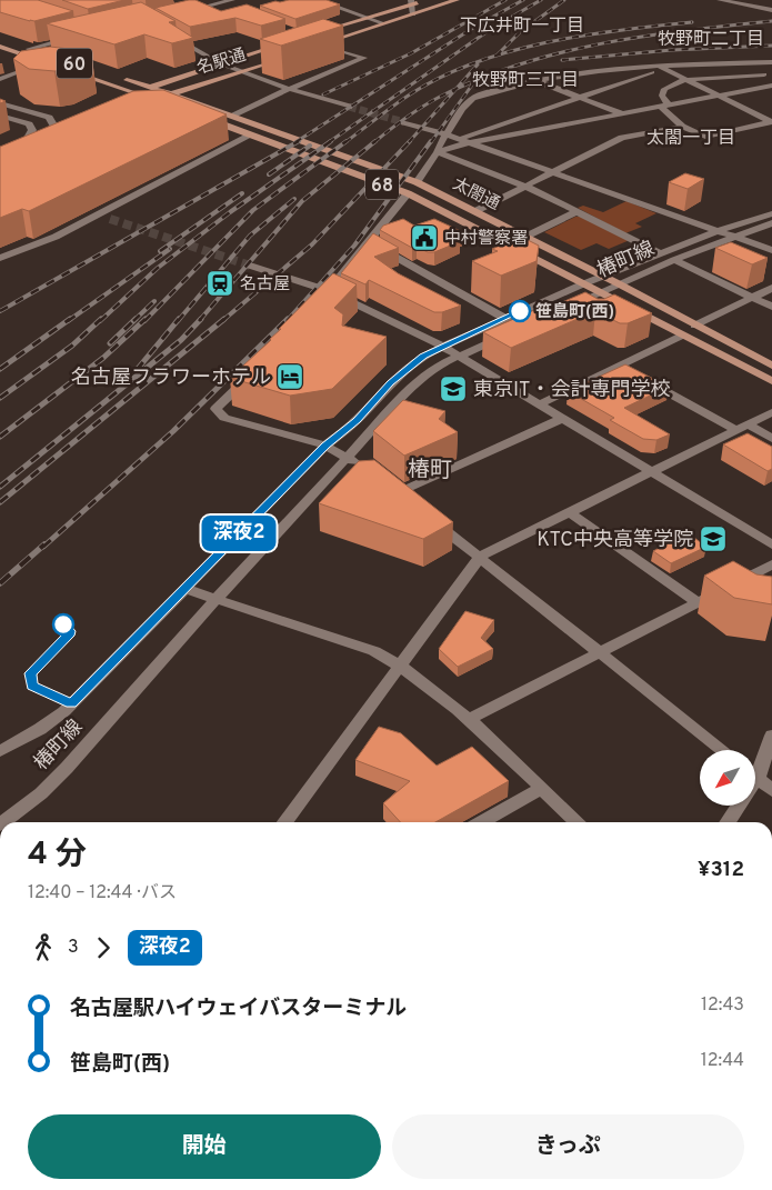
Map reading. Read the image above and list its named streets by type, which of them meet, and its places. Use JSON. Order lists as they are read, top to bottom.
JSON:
{
  "streets": {
    "main road": [
      "名駅通",
      "60",
      "68",
      "太閤通"
    ],
    "street": ["椿町線"]
  },
  "crossings": [
    ["名駅通", "60"],
    ["名駅通", "太閤通"],
    ["60", "太閤通"],
    ["太閤通", "椿町線"]
  ],
  "districts": [
    "下広井町一丁目",
    "牧野町二丁目",
    "牧野町三丁目",
    "太閤一丁目",
    "椿町"
  ],
  "places": {
    "public building": ["中村警察署"],
    "station": ["名古屋"],
    "other": ["笹島町(西)"],
    "hotel": ["名古屋フラワーホテル"],
    "school or university": ["東京IT・会計専門学校", "KTC中央高等学院"]
  },
  "lines": ["bus line 深夜2"],
  "north": "bottom left",
  "page": {
    "on_map": "深夜2",
    "heading": ["4 分", "12:40 – 12:44 · バス", "¥312"],
    "legs": ["3", "深夜2"],
    "list": [
      {
        "name": "名古屋駅ハイウェイバスターミナル",
        "value": "12:43"
      },
      {
        "name": "笹島町(西)",
        "value": "12:44"
      }
    ],
    "buttons": ["開始", "きっぷ"]
  }
}
